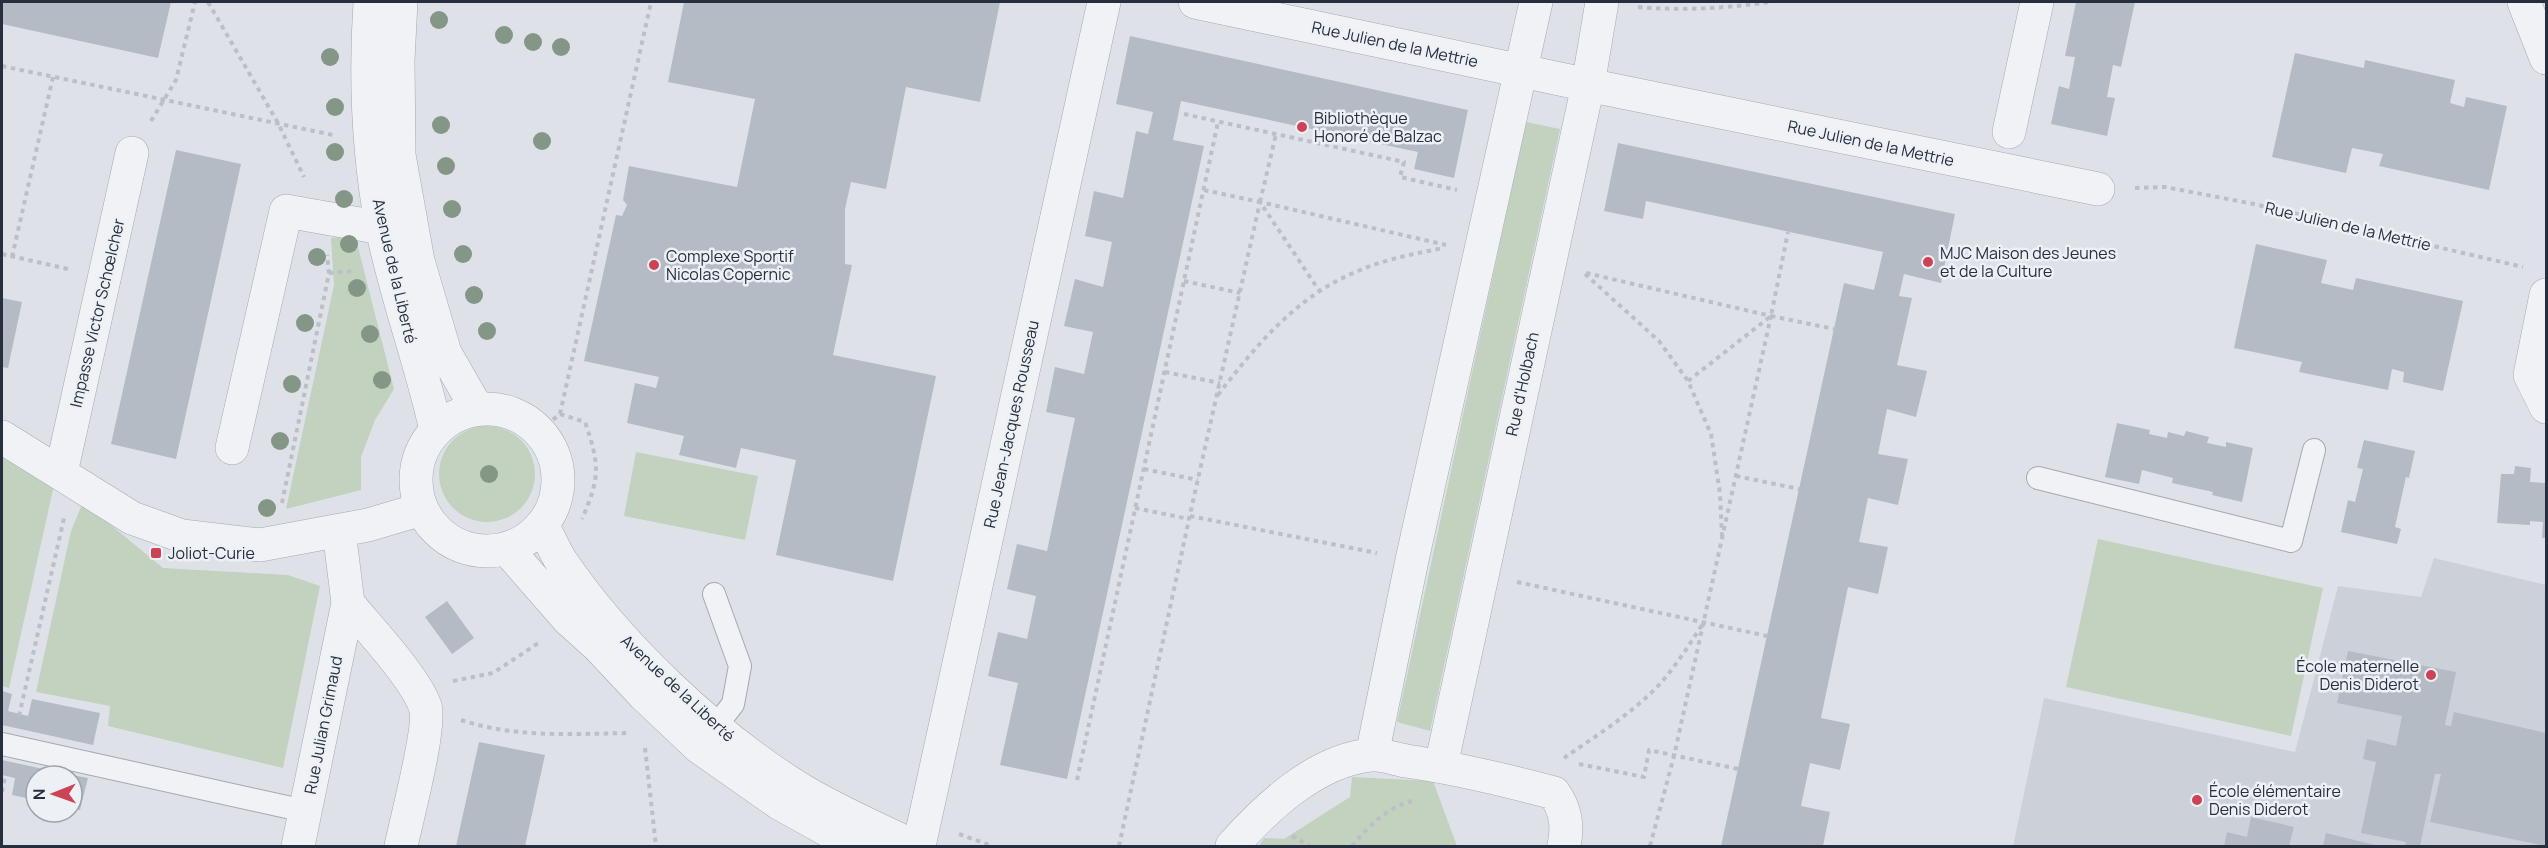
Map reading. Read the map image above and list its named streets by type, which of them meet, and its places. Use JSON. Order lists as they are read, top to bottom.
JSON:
{
  "streets": {
    "street": [
      "Rue Julien de la Mettrie",
      "Avenue de la Liberté",
      "Impasse Victor Schœlcher",
      "Rue d'Holbach",
      "Rue Jean-Jacques Rousseau",
      "Rue Julian Grimaud"
    ]
  },
  "crossings": [
    ["Rue Julien de la Mettrie", "Rue d'Holbach"]
  ],
  "places": {
    "other": [
      "Bibliothèque Honoré de Balzac",
      "MJC Maison des Jeunes et de la Culture",
      "Complexe Sportif Nicolas Copernic",
      "École maternelle Denis Diderot",
      "École élémentaire Denis Diderot"
    ],
    "transit": ["Joliot-Curie"]
  },
  "north": "left"
}
